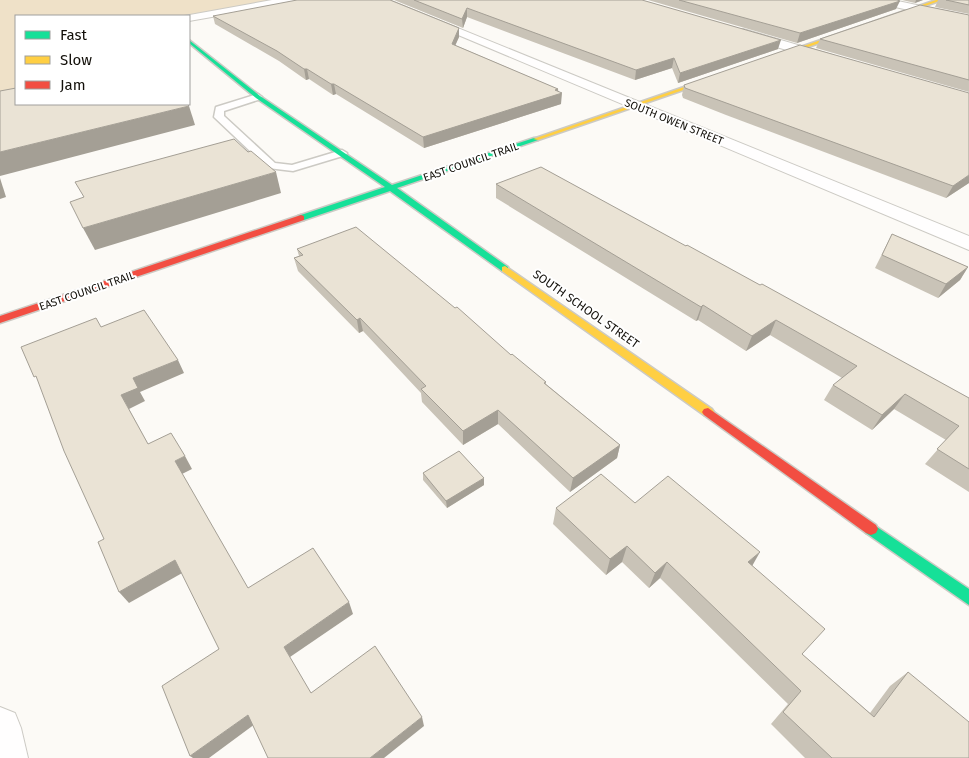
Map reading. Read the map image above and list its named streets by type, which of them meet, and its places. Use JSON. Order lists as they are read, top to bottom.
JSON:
{
  "streets": {
    "street": ["SOUTH OWEN STREET", "EAST COUNCIL TRAIL", "SOUTH SCHOOL STREET"]
  },
  "crossings": [
    ["SOUTH OWEN STREET", "EAST COUNCIL TRAIL"],
    ["EAST COUNCIL TRAIL", "SOUTH SCHOOL STREET"]
  ],
  "legend": ["Fast", "Slow", "Jam"]
}
